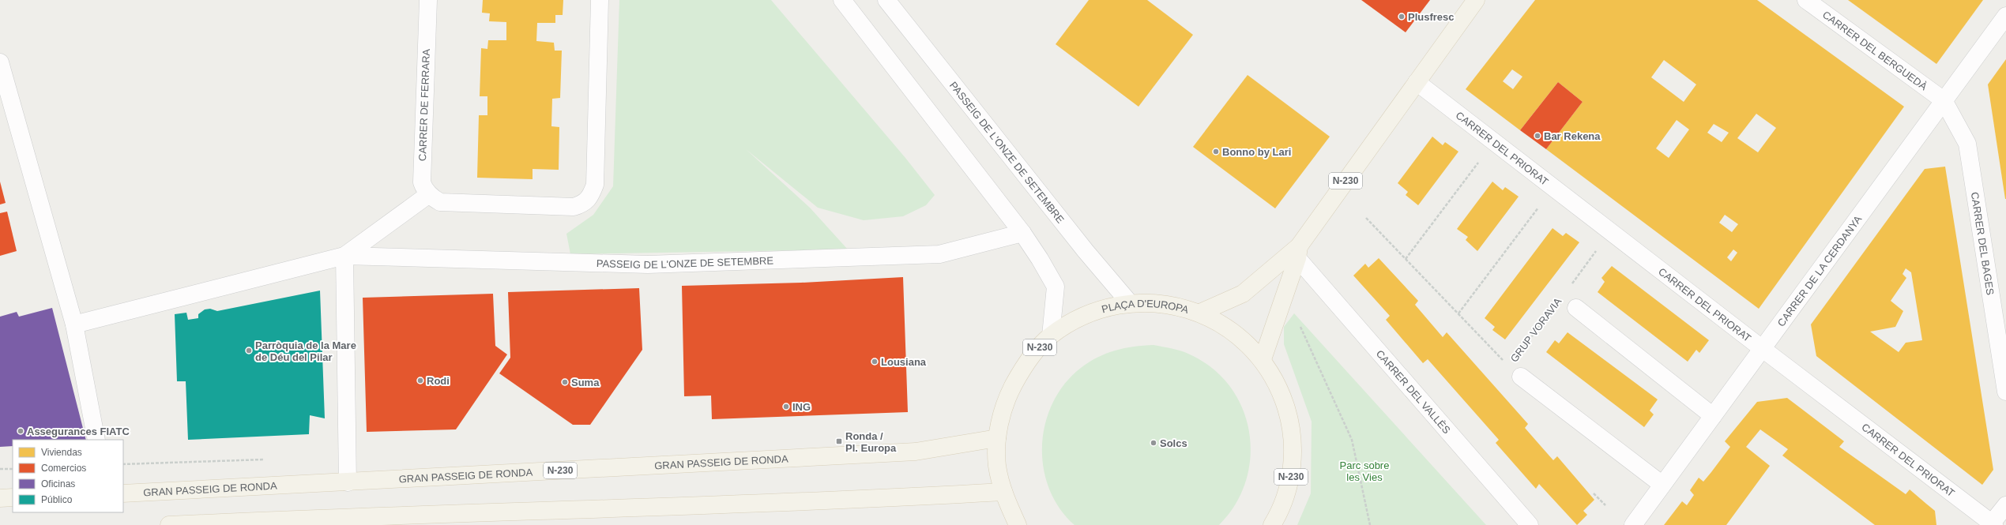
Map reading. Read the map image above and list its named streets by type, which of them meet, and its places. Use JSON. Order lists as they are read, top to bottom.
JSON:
{
  "streets": {
    "main road": ["N-230", "PLAÇA D'EUROPA", "GRAN PASSEIG DE RONDA"],
    "street": [
      "CARRER DEL BERGUEDÀ",
      "CARRER DE FERRARA",
      "CARRER DEL PRIORAT",
      "PASSEIG DE L'ONZE DE SETEMBRE",
      "CARRER DEL BAGES",
      "CARRER DE LA CERDANYA",
      "GRUP VORAVIA",
      "CARRER DEL VALLÈS"
    ]
  },
  "crossings": [
    ["CARRER DEL BERGUEDÀ", "CARRER DEL BAGES"],
    ["CARRER DEL BERGUEDÀ", "CARRER DE LA CERDANYA"],
    ["CARRER DEL PRIORAT", "N-230"],
    ["CARRER DEL PRIORAT", "CARRER DE LA CERDANYA"],
    ["PASSEIG DE L'ONZE DE SETEMBRE", "PLAÇA D'EUROPA"],
    ["N-230", "PLAÇA D'EUROPA"],
    ["N-230", "CARRER DEL VALLÈS"],
    ["CARRER DEL BAGES", "CARRER DE LA CERDANYA"],
    ["CARRER DE LA CERDANYA", "GRUP VORAVIA"],
    ["PLAÇA D'EUROPA", "GRAN PASSEIG DE RONDA"]
  ],
  "parks": ["Parc sobre les Vies"],
  "places": {
    "other": [
      "Plusfresc",
      "Bar Rekena",
      "Bonno by Lari",
      "Parròquia de la Mare de Déu del Pilar",
      "Lousiana",
      "Rodi",
      "Suma",
      "ING",
      "Assegurances FIATC",
      "Solcs"
    ],
    "transit": ["Ronda / Pl. Europa"]
  },
  "legend": [
    "Viviendas",
    "Comercios",
    "Oficinas",
    "Público"
  ]
}
